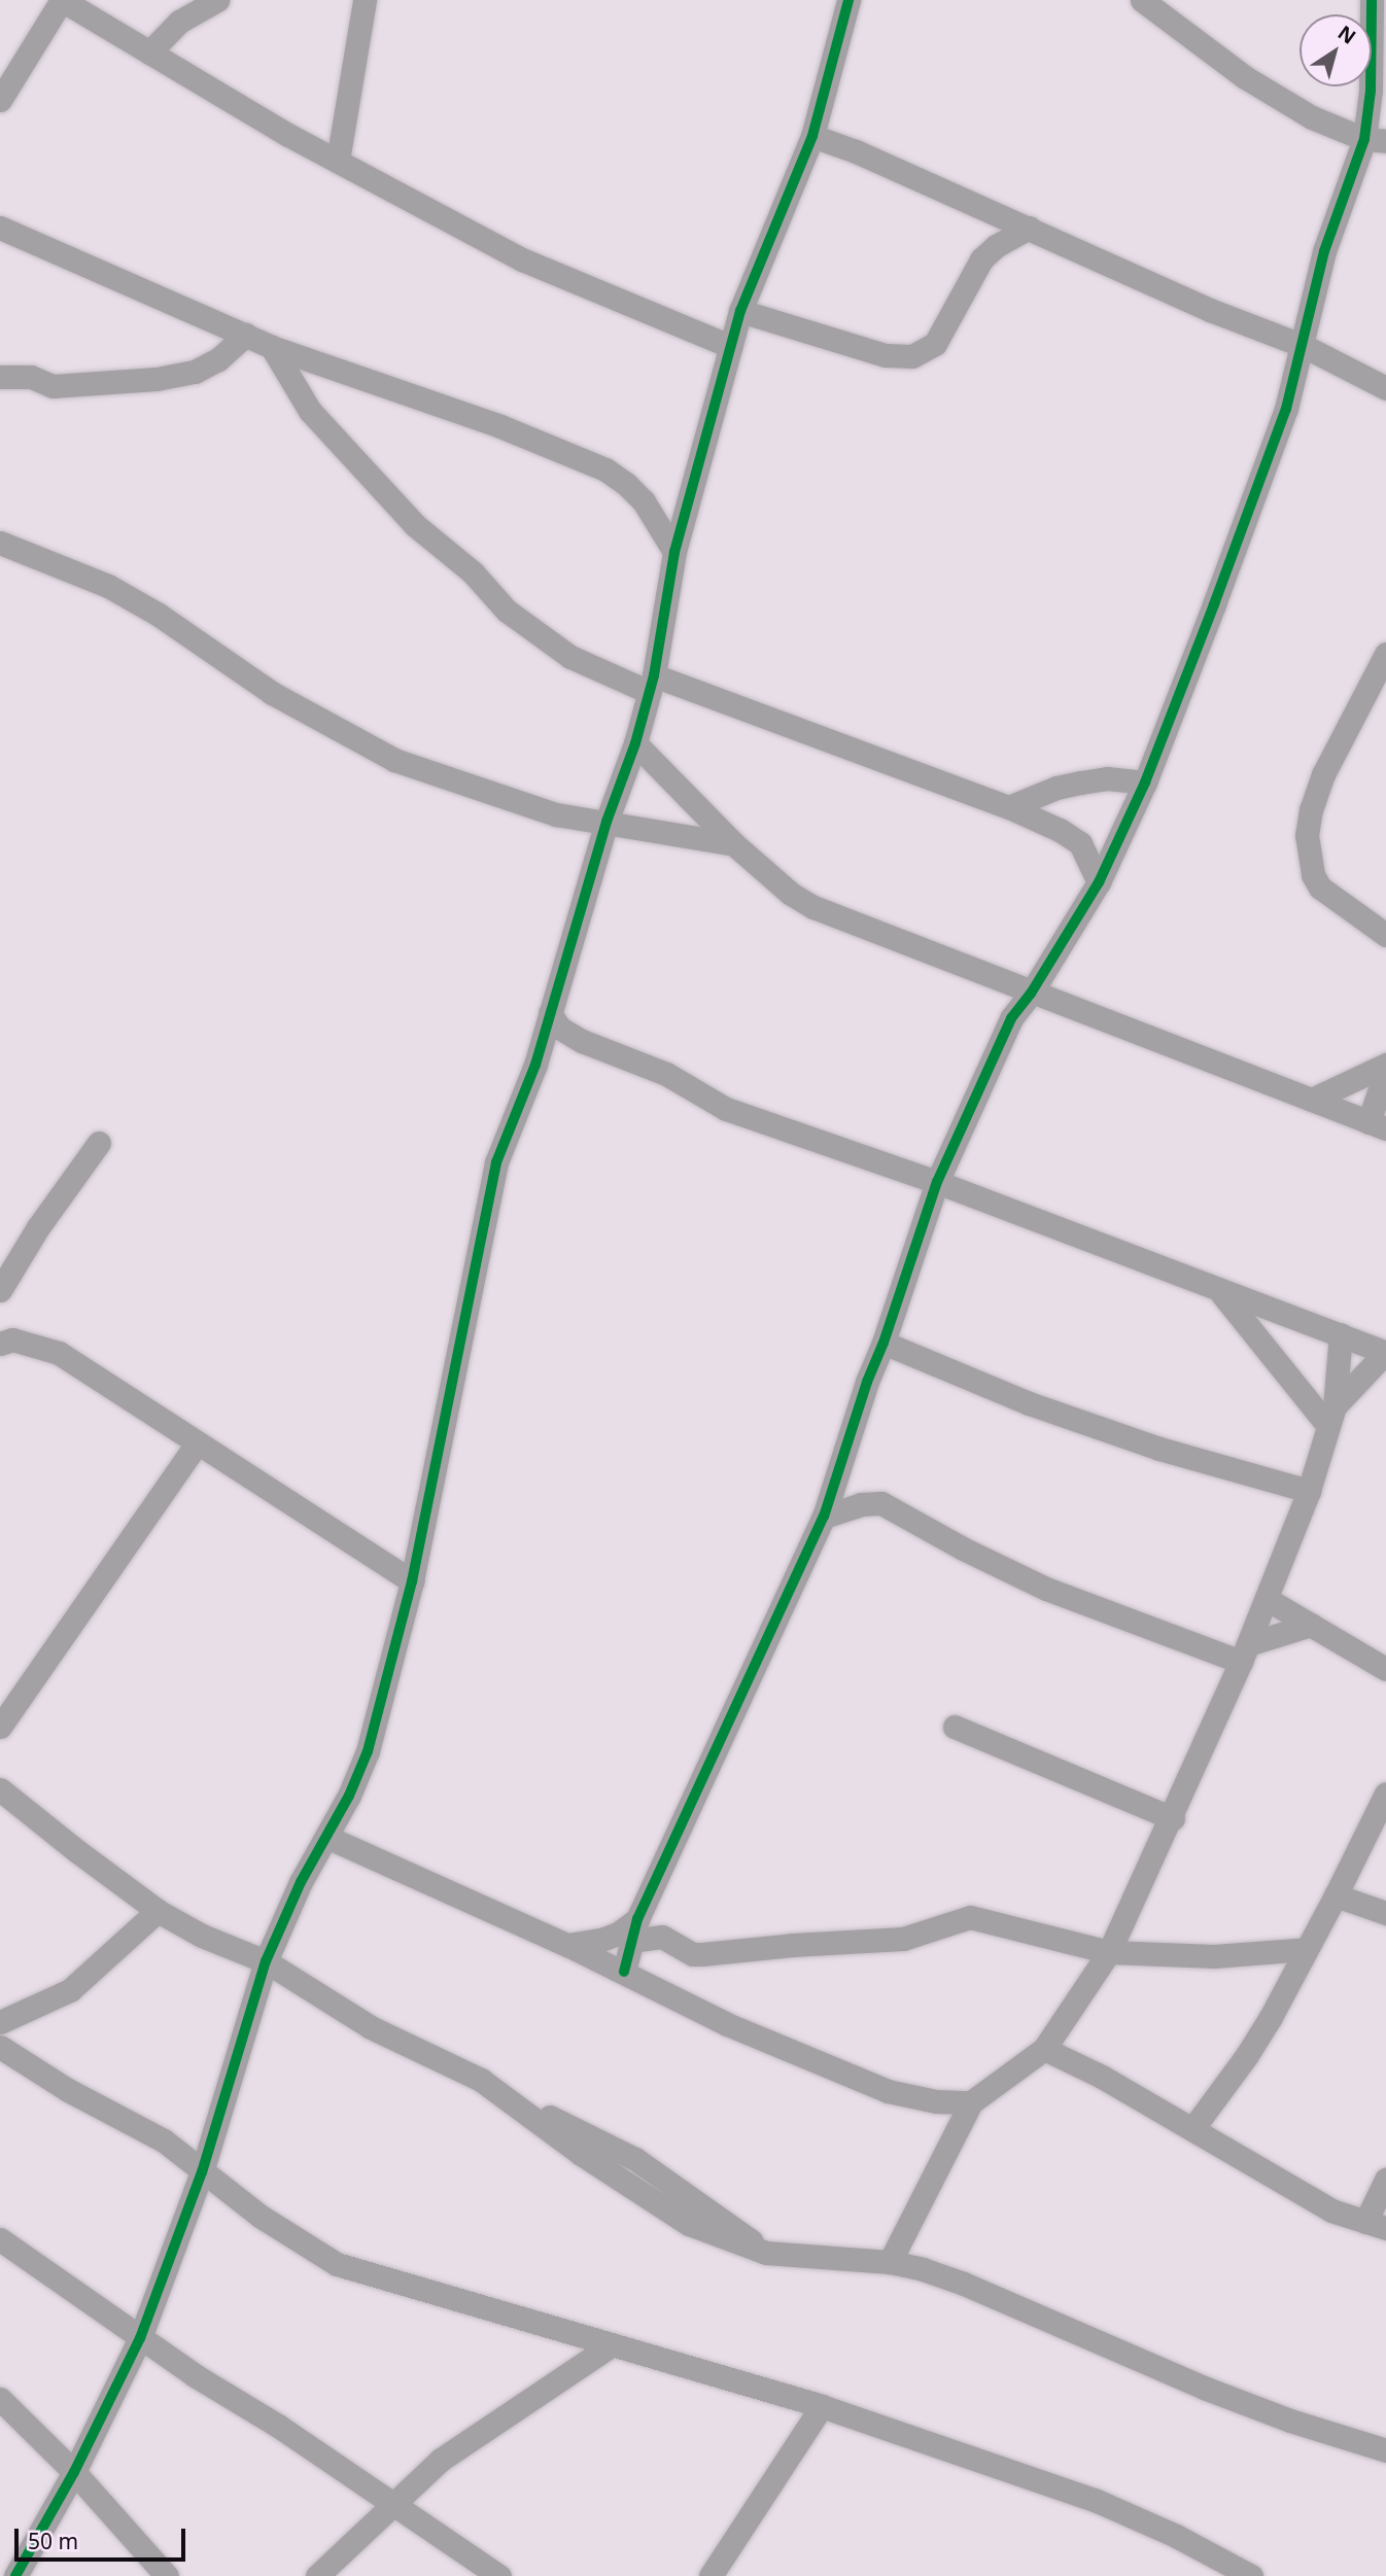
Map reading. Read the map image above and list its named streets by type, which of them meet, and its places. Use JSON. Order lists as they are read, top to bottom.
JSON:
{
  "scale_bar": "50 m",
  "north": "top right"
}
